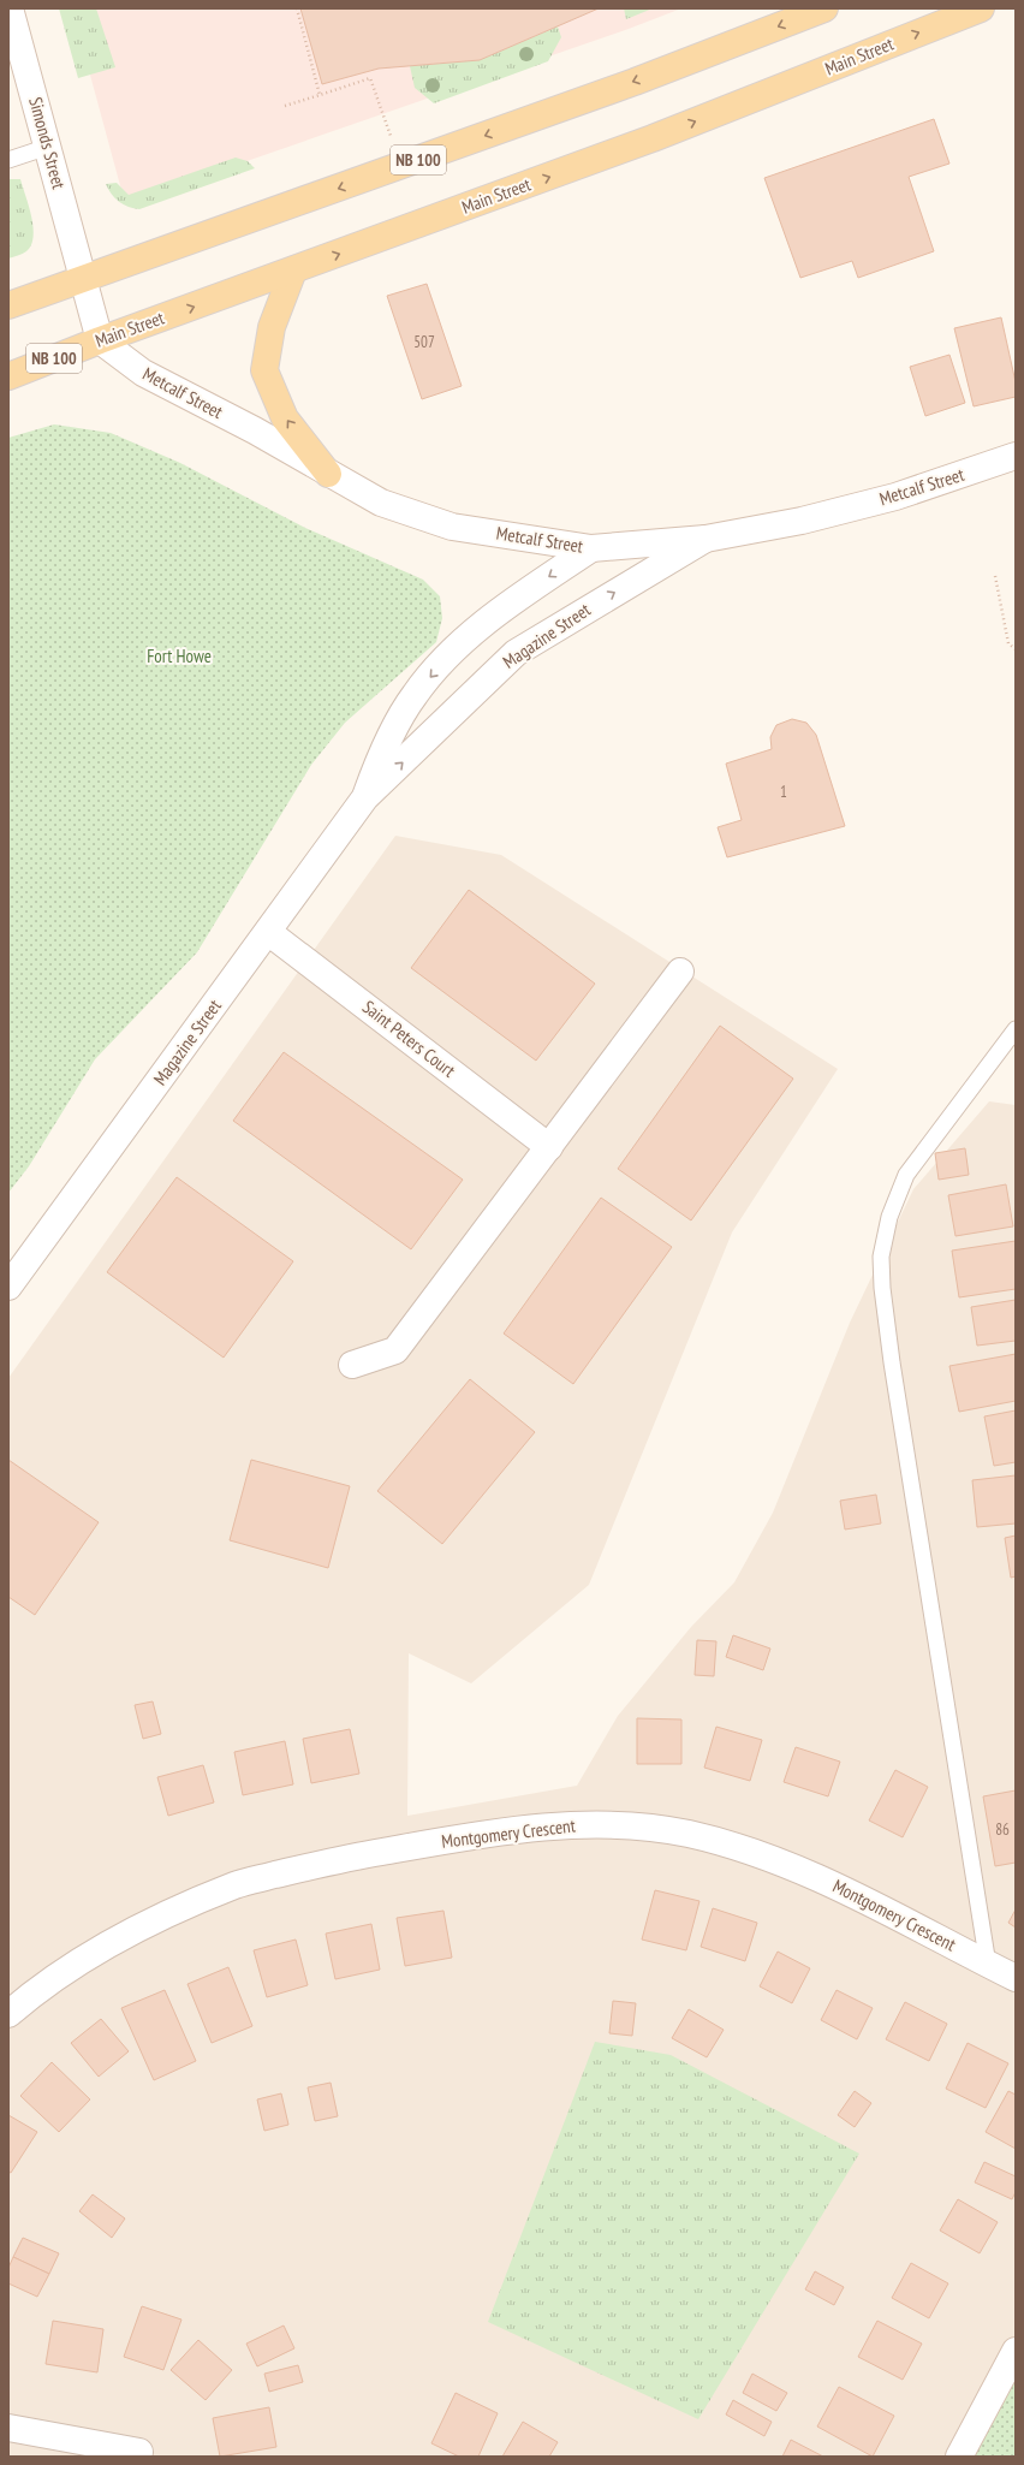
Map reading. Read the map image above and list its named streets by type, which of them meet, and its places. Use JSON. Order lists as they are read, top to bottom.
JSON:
{
  "streets": {
    "main road": ["Main Street", "NB 100"],
    "street": [
      "Simonds Street",
      "Metcalf Street",
      "Magazine Street",
      "Saint Peters Court",
      "Montgomery Crescent"
    ]
  },
  "crossings": [
    ["Main Street", "Simonds Street"],
    ["Main Street", "Metcalf Street"],
    ["Simonds Street", "NB 100"],
    ["Simonds Street", "Metcalf Street"],
    ["Metcalf Street", "Magazine Street"],
    ["Magazine Street", "Saint Peters Court"]
  ],
  "parks": ["Fort Howe"],
  "house_numbers": ["507", "1", "86"]
}
